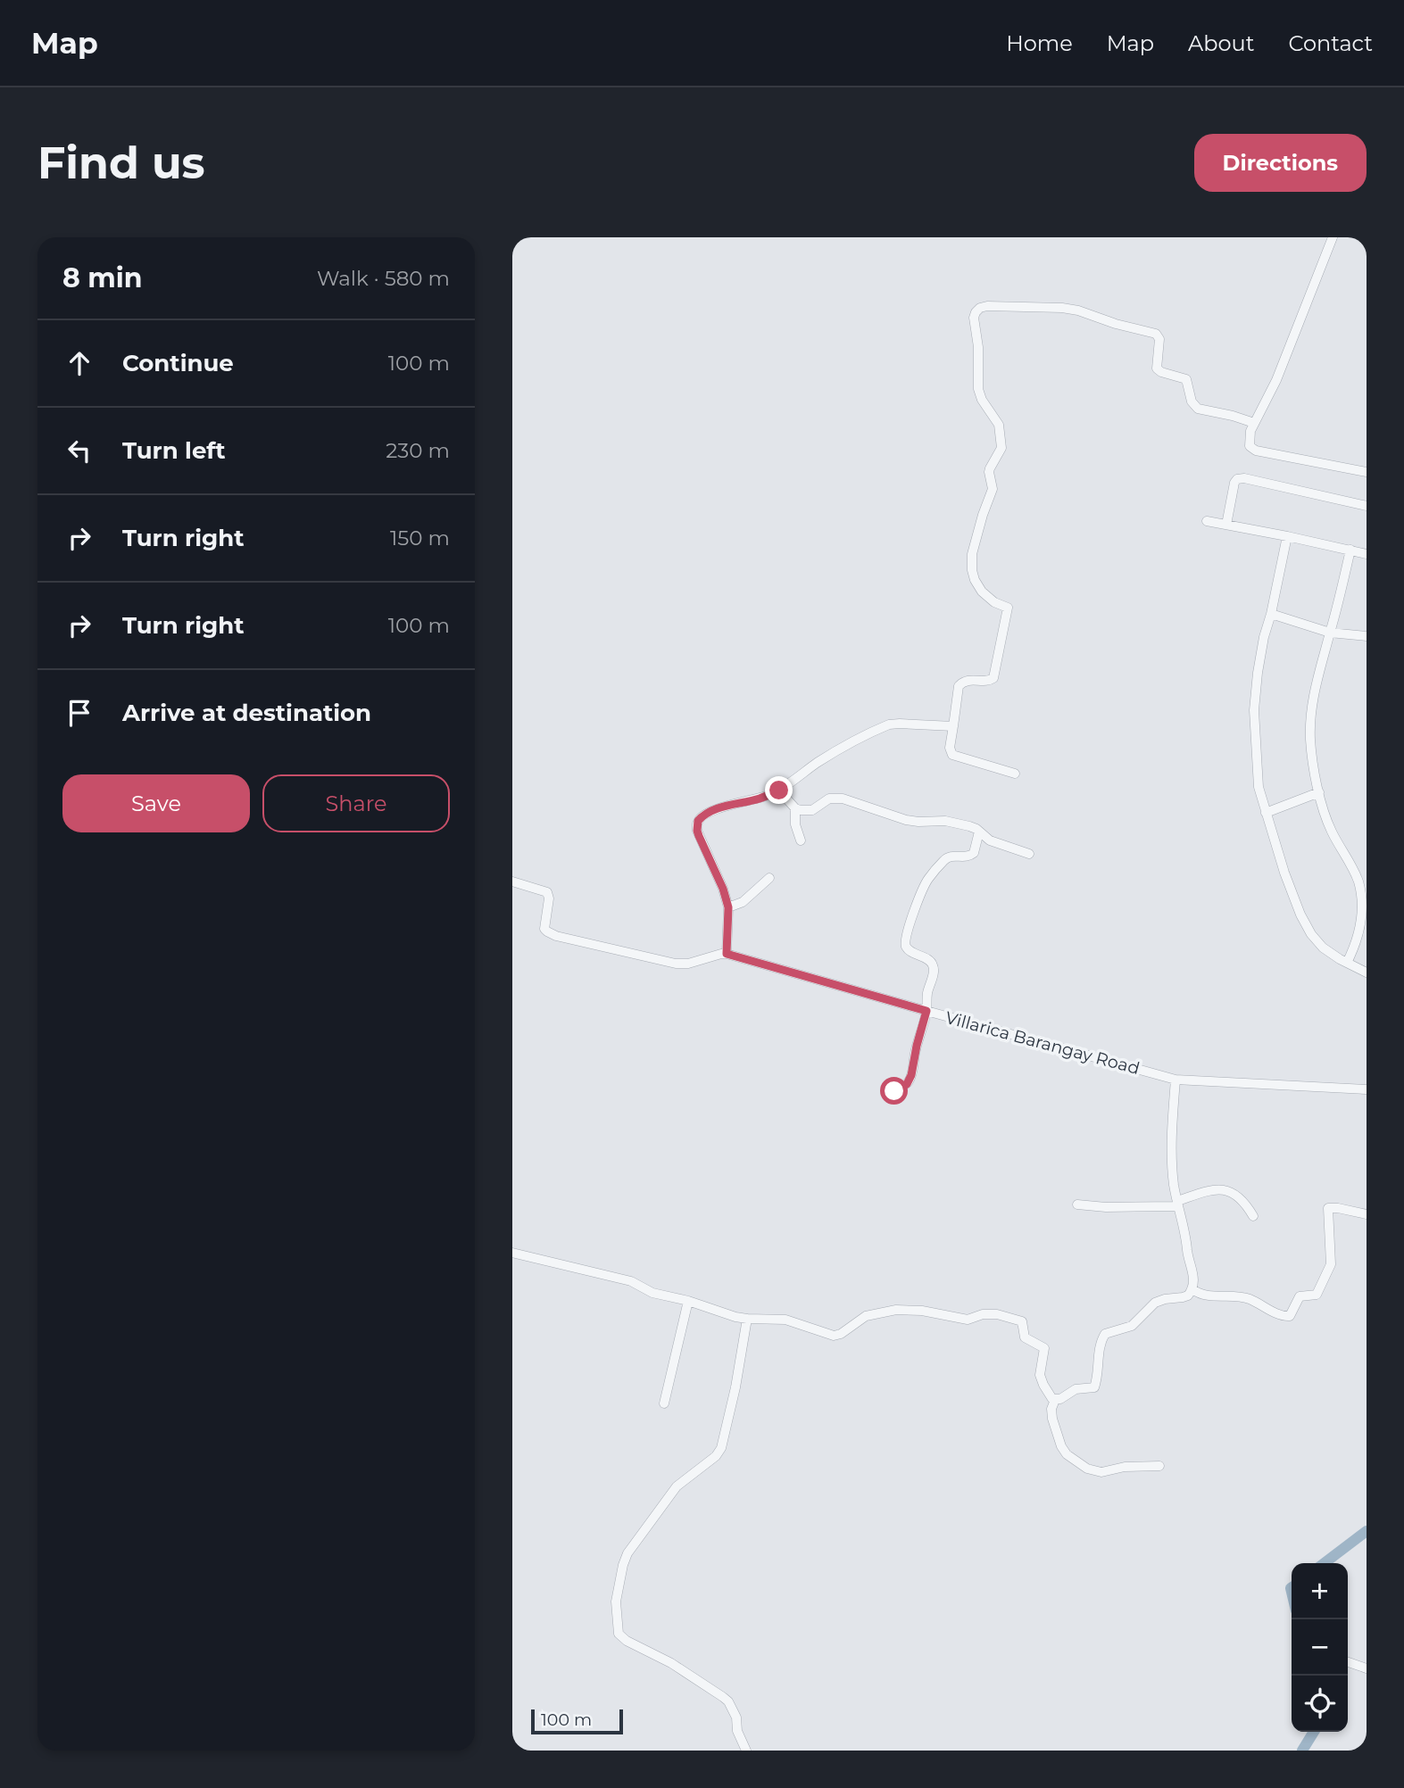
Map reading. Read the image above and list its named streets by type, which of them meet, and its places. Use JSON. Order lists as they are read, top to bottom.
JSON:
{
  "streets": {
    "street": ["Villarica Barangay Road"]
  },
  "scale_bar": "100 m",
  "page": {
    "header": "Map",
    "nav": [
      "Home",
      "Map",
      "About",
      "Contact"
    ],
    "buttons": [
      "Directions",
      ["Save", "Share"]
    ],
    "title": "Find us",
    "heading": ["8 min", "Walk · 580 m"],
    "list": [
      ["Continue", "100 m"],
      ["Turn left", "230 m"],
      ["Turn right", "150 m"],
      ["Turn right", "100 m"],
      "Arrive at destination"
    ],
    "map_buttons": ["+", "−"],
    "scale": "100 m"
  }
}
